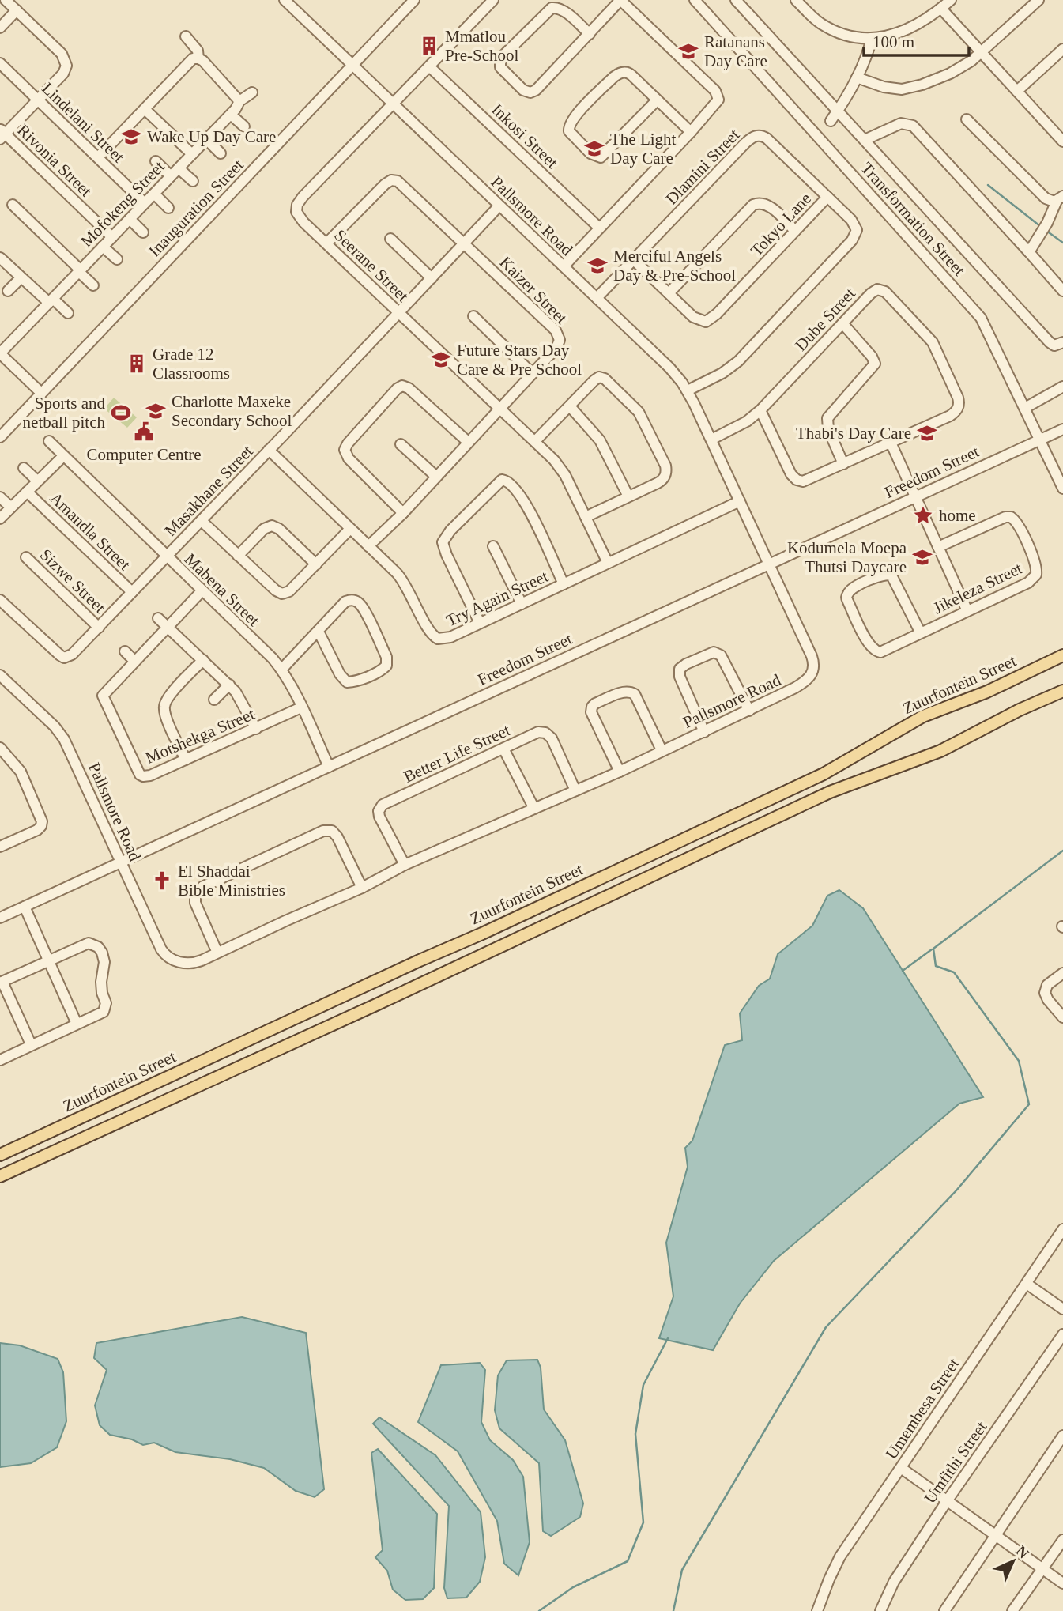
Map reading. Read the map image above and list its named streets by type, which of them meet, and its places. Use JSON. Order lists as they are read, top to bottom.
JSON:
{
  "streets": {
    "main road": ["Zuurfontein Street"],
    "street": [
      "Lindelani Street",
      "Inkosi Street",
      "Rivonia Street",
      "Dlamini Street",
      "Mofokeng Street",
      "Inauguration Street",
      "Pallsmore Road",
      "Transformation Street",
      "Tokyo Lane",
      "Seerane Street",
      "Kaizer Street",
      "Dube Street",
      "Freedom Street",
      "Masakhane Street",
      "Amandla Street",
      "Sizwe Street",
      "Jikeleza Street",
      "Mabena Street",
      "Try Again Street",
      "Motshekga Street",
      "Better Life Street",
      "Umembesa Street",
      "Umfithi Street"
    ]
  },
  "crossings": [
    ["Lindelani Street", "Mofokeng Street"],
    ["Inkosi Street", "Seerane Street"],
    ["Rivonia Street", "Mofokeng Street"],
    ["Dlamini Street", "Pallsmore Road"],
    ["Dlamini Street", "Tokyo Lane"],
    ["Inauguration Street", "Pallsmore Road"],
    ["Pallsmore Road", "Seerane Street"],
    ["Pallsmore Road", "Dube Street"],
    ["Pallsmore Road", "Freedom Street"],
    ["Pallsmore Road", "Masakhane Street"],
    ["Pallsmore Road", "Try Again Street"],
    ["Pallsmore Road", "Better Life Street"],
    ["Transformation Street", "Freedom Street"],
    ["Seerane Street", "Kaizer Street"],
    ["Seerane Street", "Masakhane Street"],
    ["Seerane Street", "Try Again Street"],
    ["Kaizer Street", "Masakhane Street"],
    ["Kaizer Street", "Try Again Street"],
    ["Freedom Street", "Mabena Street"],
    ["Masakhane Street", "Amandla Street"],
    ["Masakhane Street", "Sizwe Street"],
    ["Masakhane Street", "Mabena Street"],
    ["Masakhane Street", "Try Again Street"],
    ["Mabena Street", "Motshekga Street"]
  ],
  "places": {
    "building": ["Mmatlou Pre-School", "Grade 12 Classrooms"],
    "school or university": [
      "Ratanans Day Care",
      "Wake Up Day Care",
      "The Light Day Care",
      "Merciful Angels Day & Pre-School",
      "Future Stars Day Care & Pre School",
      "Charlotte Maxeke Secondary School",
      "Thabi's Day Care",
      "Kodumela Moepa Thutsi Daycare"
    ],
    "sports": ["Sports and netball pitch"],
    "public building": ["Computer Centre"],
    "place": ["home"],
    "church": ["El Shaddai Bible Ministries"]
  },
  "scale_bar": "100 m",
  "north": "top right"
}
